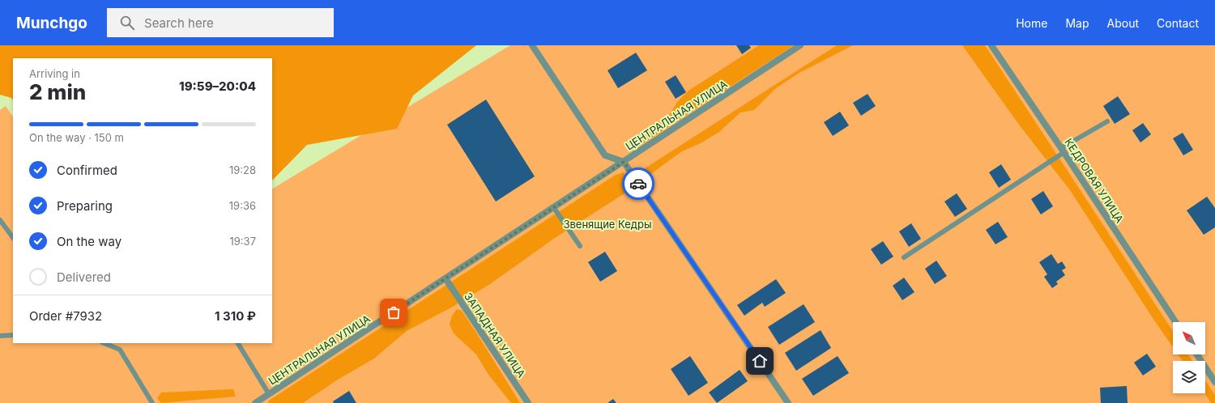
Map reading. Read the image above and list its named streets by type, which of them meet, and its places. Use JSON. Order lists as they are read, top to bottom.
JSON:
{
  "streets": {
    "street": ["ЦЕНТРАЛЬНАЯ УЛИЦА", "КЕДРОВАЯ УЛИЦА", "ЗАПАДНАЯ УЛИЦА"]
  },
  "crossings": [
    ["ЦЕНТРАЛЬНАЯ УЛИЦА", "ЗАПАДНАЯ УЛИЦА"]
  ],
  "parks": ["Звенящие Кедры"],
  "north": "top left",
  "page": {
    "header": "Munchgo",
    "search": "Search here",
    "nav": [
      "Home",
      "Map",
      "About",
      "Contact"
    ],
    "heading": ["2 min", "Arriving in", "19:59–20:04"],
    "panel": ["Order #7932", "1 310 ₽"],
    "bar": "On the way · 150 m",
    "list": [
      ["Confirmed", "19:28"],
      ["Preparing", "19:36"],
      ["On the way", "19:37"],
      "Delivered"
    ]
  }
}
